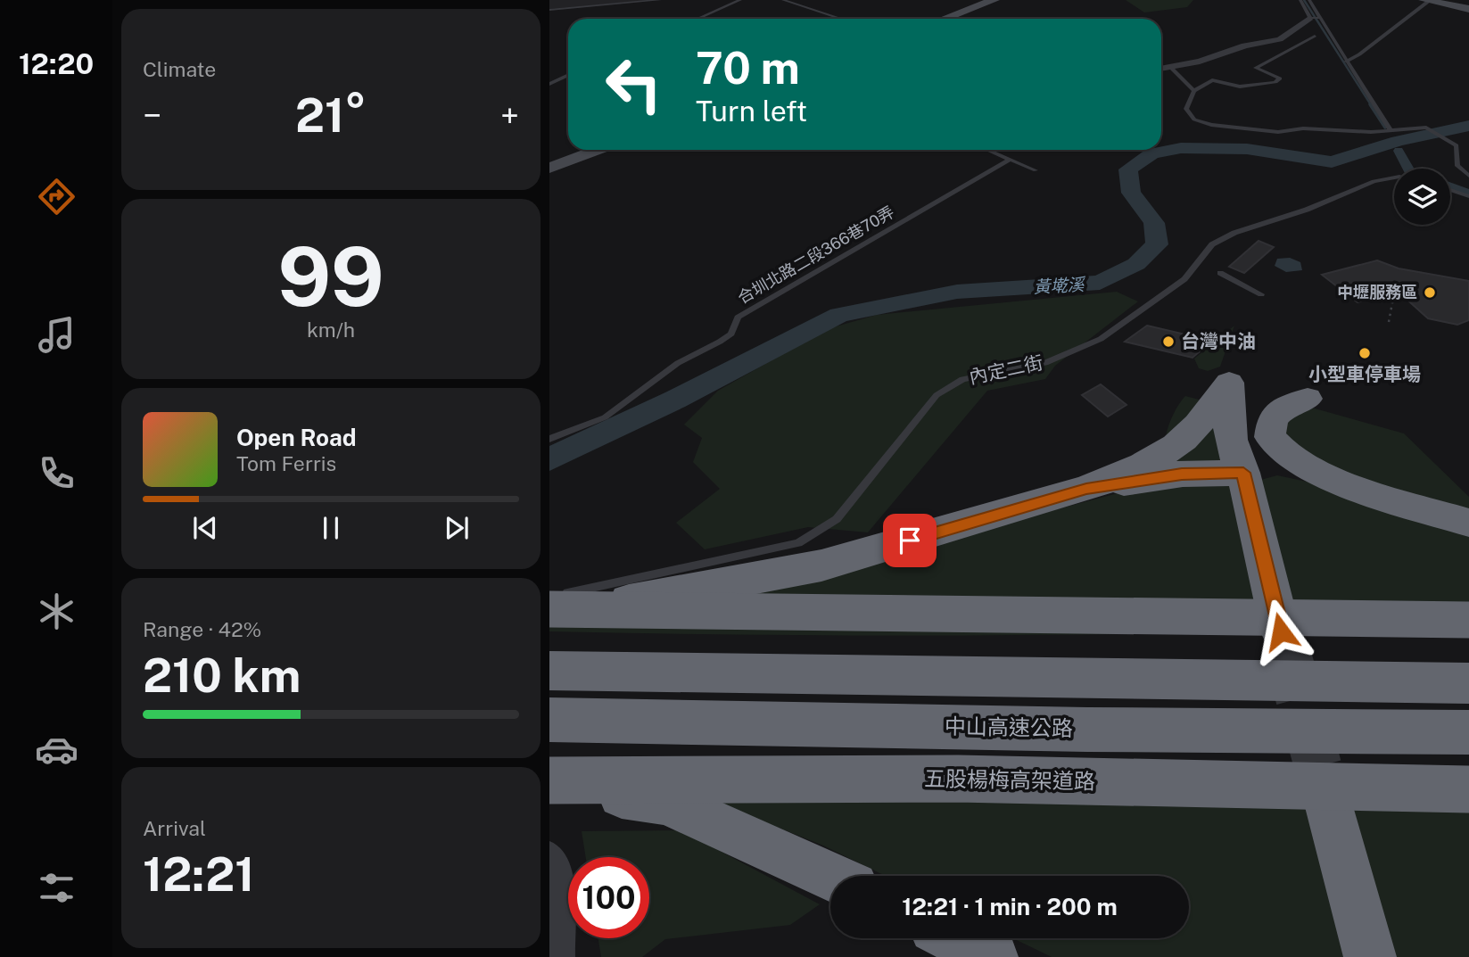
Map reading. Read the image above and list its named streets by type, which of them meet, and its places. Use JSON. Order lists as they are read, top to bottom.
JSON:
{
  "streets": {
    "highway": ["中山高速公路", "五股楊梅高架道路"],
    "lane": ["合圳北路二段366巷70弄", "內定二街"]
  },
  "water": ["黃墘溪"],
  "places": ["中壢服務區", "台灣中油", "小型車停車場"],
  "page": {
    "tabs": "12:20",
    "tile": [
      "Climate",
      ["99", "km/h"],
      ["Range · 42%", "210 km"],
      ["Arrival", "12:21"]
    ],
    "turn": ["70 m", "Turn left"],
    "heat": ["−", "21°", "+"],
    "song": ["Open Road", "Tom Ferris"],
    "limit": "100",
    "trip": "12:21 · 1 min · 200 m"
  }
}
